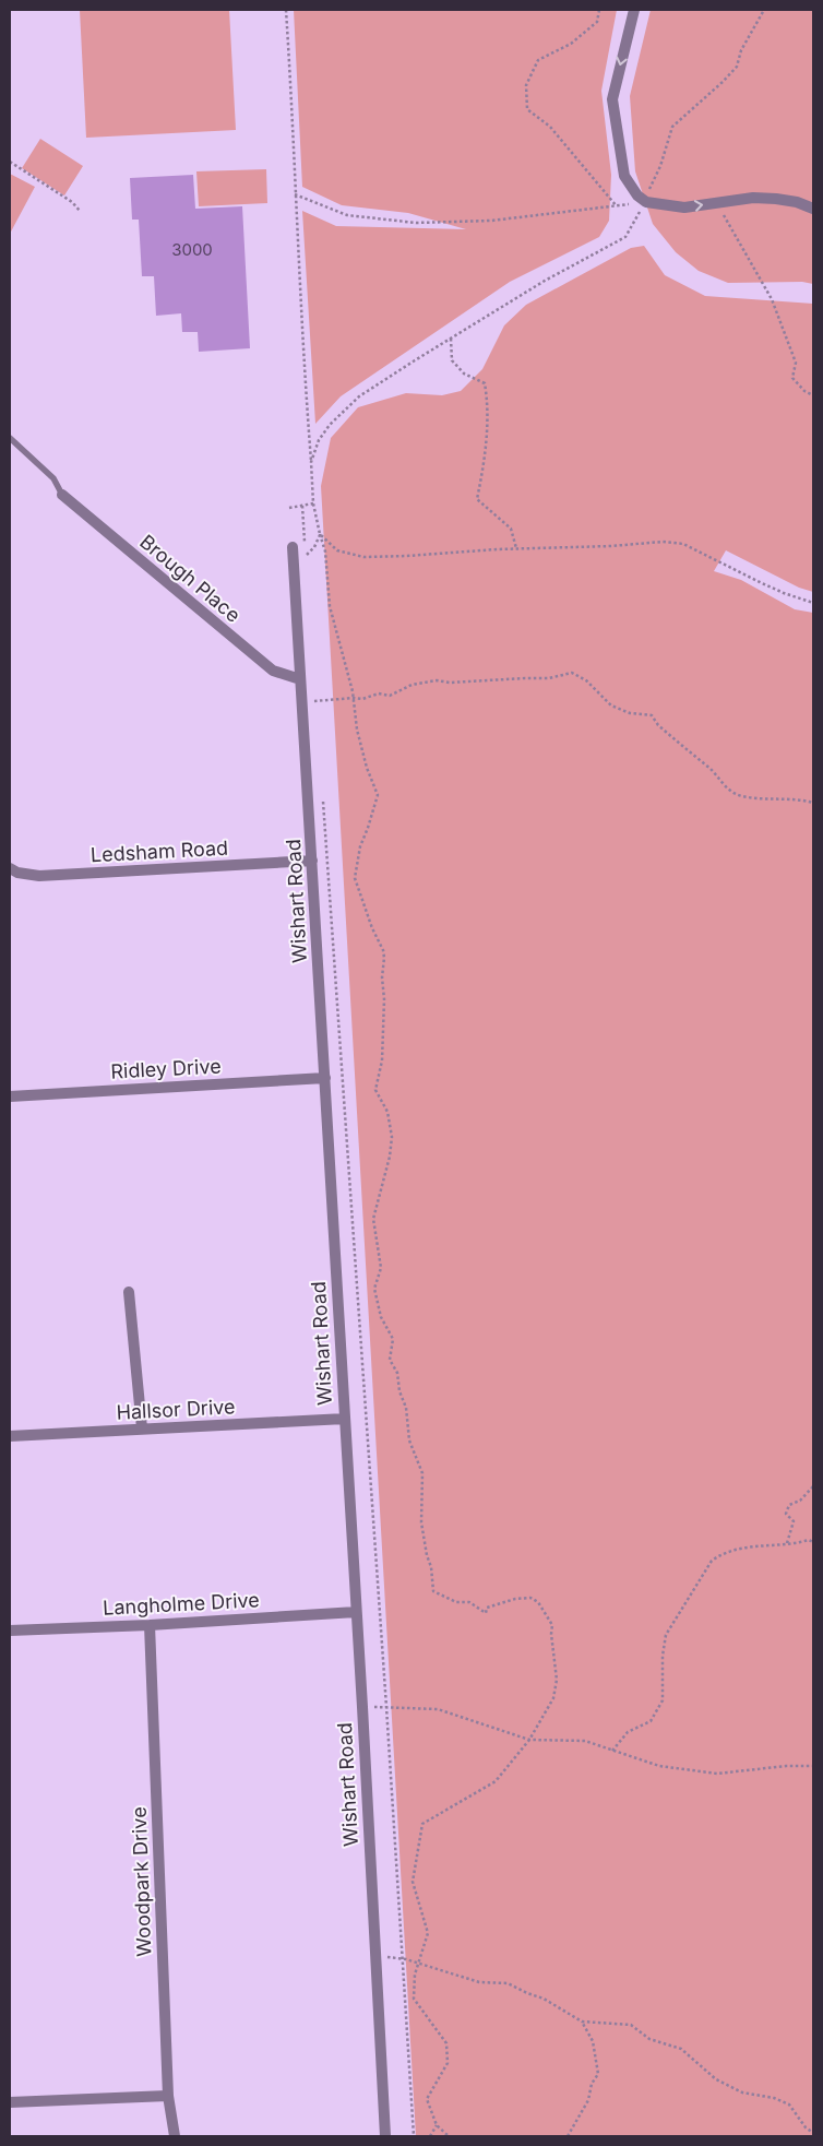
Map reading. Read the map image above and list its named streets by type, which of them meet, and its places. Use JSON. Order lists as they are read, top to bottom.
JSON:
{
  "streets": {
    "street": [
      "Brough Place",
      "Ledsham Road",
      "Wishart Road",
      "Ridley Drive",
      "Hallsor Drive",
      "Langholme Drive",
      "Woodpark Drive"
    ]
  },
  "crossings": [
    ["Brough Place", "Wishart Road"],
    ["Ledsham Road", "Wishart Road"],
    ["Wishart Road", "Ridley Drive"],
    ["Wishart Road", "Hallsor Drive"],
    ["Wishart Road", "Langholme Drive"],
    ["Langholme Drive", "Woodpark Drive"]
  ],
  "house_numbers": ["3000"]
}
